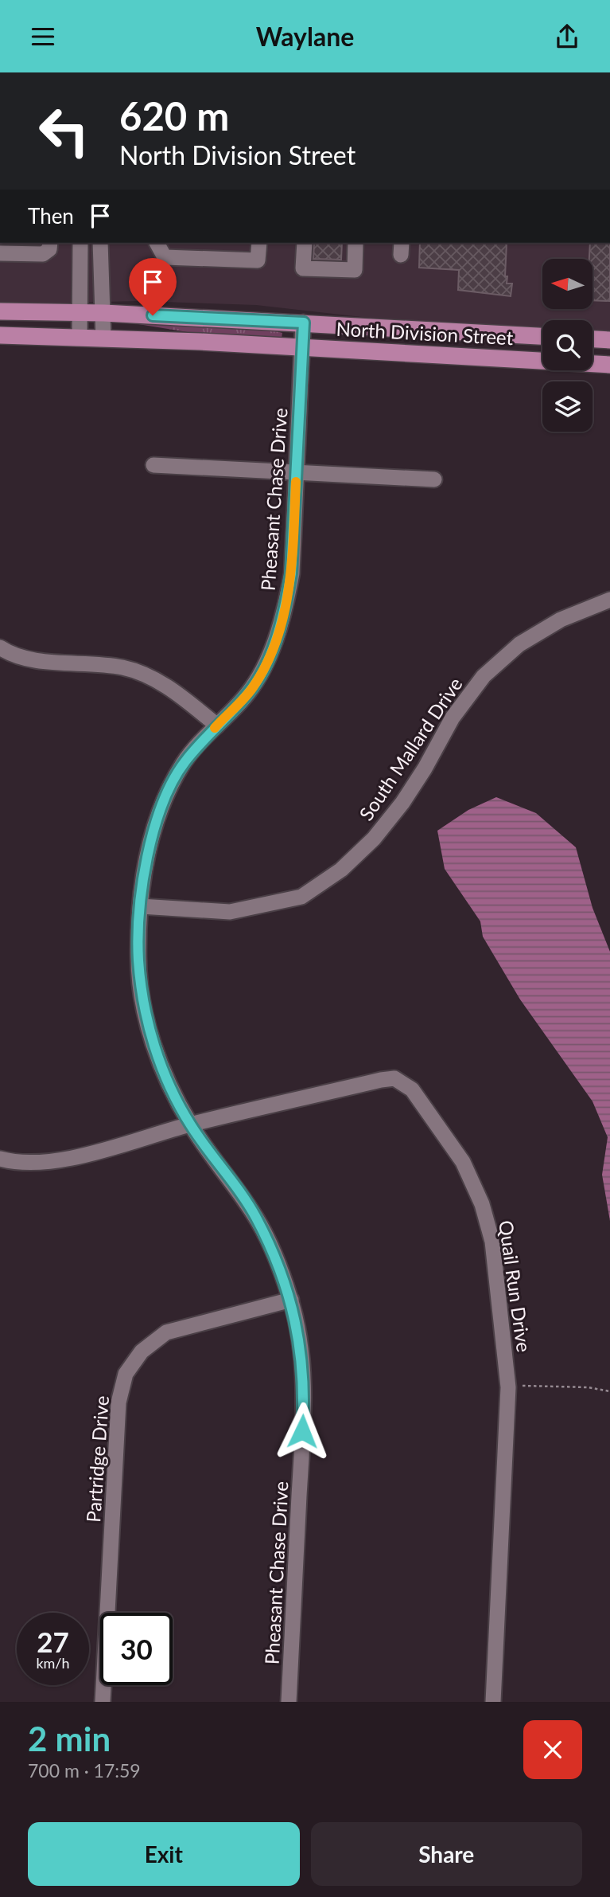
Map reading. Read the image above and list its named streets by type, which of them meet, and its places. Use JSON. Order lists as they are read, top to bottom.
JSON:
{
  "streets": {
    "main road": ["North Division Street"],
    "street": [
      "Pheasant Chase Drive",
      "South Mallard Drive",
      "Quail Run Drive",
      "Partridge Drive"
    ]
  },
  "crossings": [
    ["North Division Street", "Pheasant Chase Drive"],
    ["Pheasant Chase Drive", "South Mallard Drive"],
    ["Pheasant Chase Drive", "Quail Run Drive"],
    ["Pheasant Chase Drive", "Partridge Drive"]
  ],
  "north": "left",
  "page": {
    "header": "Waylane",
    "turn": ["620 m", "North Division Street"],
    "then": "Then",
    "speed": "27 km/h",
    "limit": "30",
    "heading": ["2 min", "700 m · 17:59"],
    "buttons": ["Exit", "Share"]
  }
}
